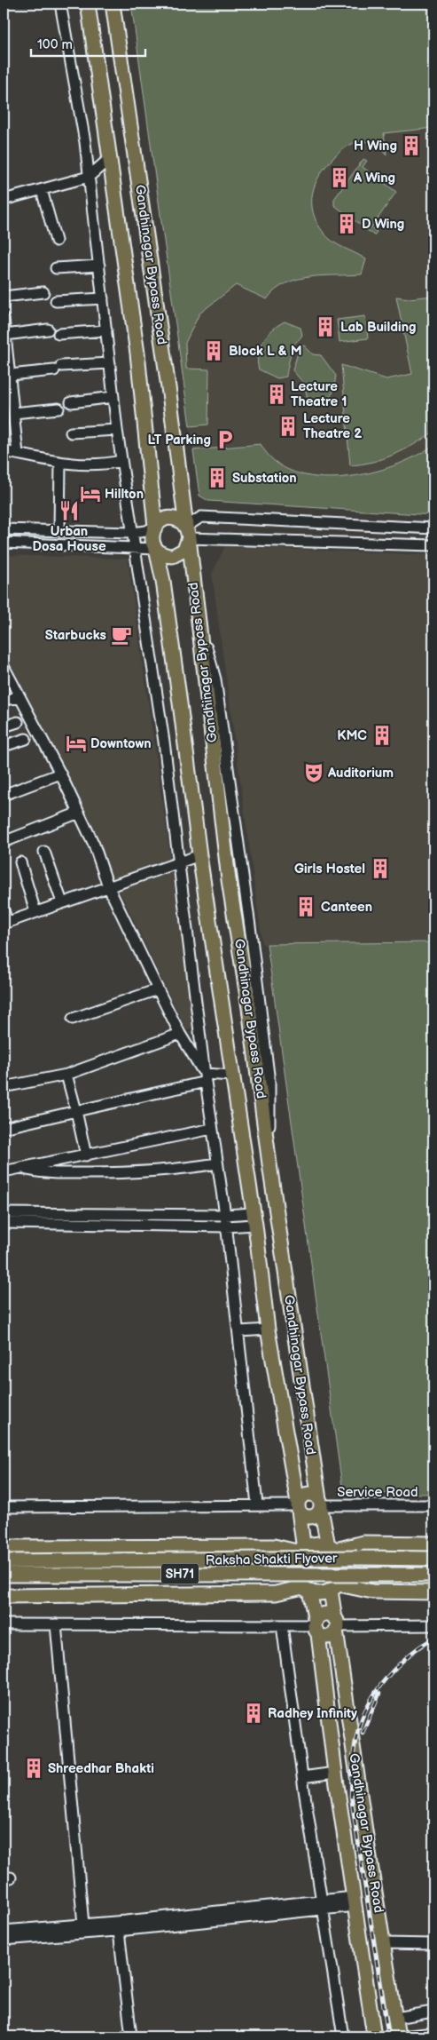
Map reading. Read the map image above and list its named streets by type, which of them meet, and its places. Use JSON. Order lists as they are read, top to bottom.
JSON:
{
  "streets": {
    "main road": ["Gandhinagar Bypass Road", "Raksha Shakti Flyover", "SH71"],
    "street": ["Service Road"]
  },
  "crossings": [
    ["Gandhinagar Bypass Road", "Service Road"]
  ],
  "places": {
    "building": [
      "H Wing",
      "A Wing",
      "D Wing",
      "Lab Building",
      "Block L & M",
      "Lecture Theatre 1",
      "Lecture Theatre 2",
      "Substation",
      "KMC",
      "Girls Hostel",
      "Canteen",
      "Radhey Infinity",
      "Shreedhar Bhakti"
    ],
    "parking": ["LT Parking"],
    "hotel": ["Hillton", "Downtown"],
    "restaurant": ["Urban Dosa House"],
    "cafe": ["Starbucks"],
    "theatre": ["Auditorium"]
  },
  "scale_bar": "100 m"
}
